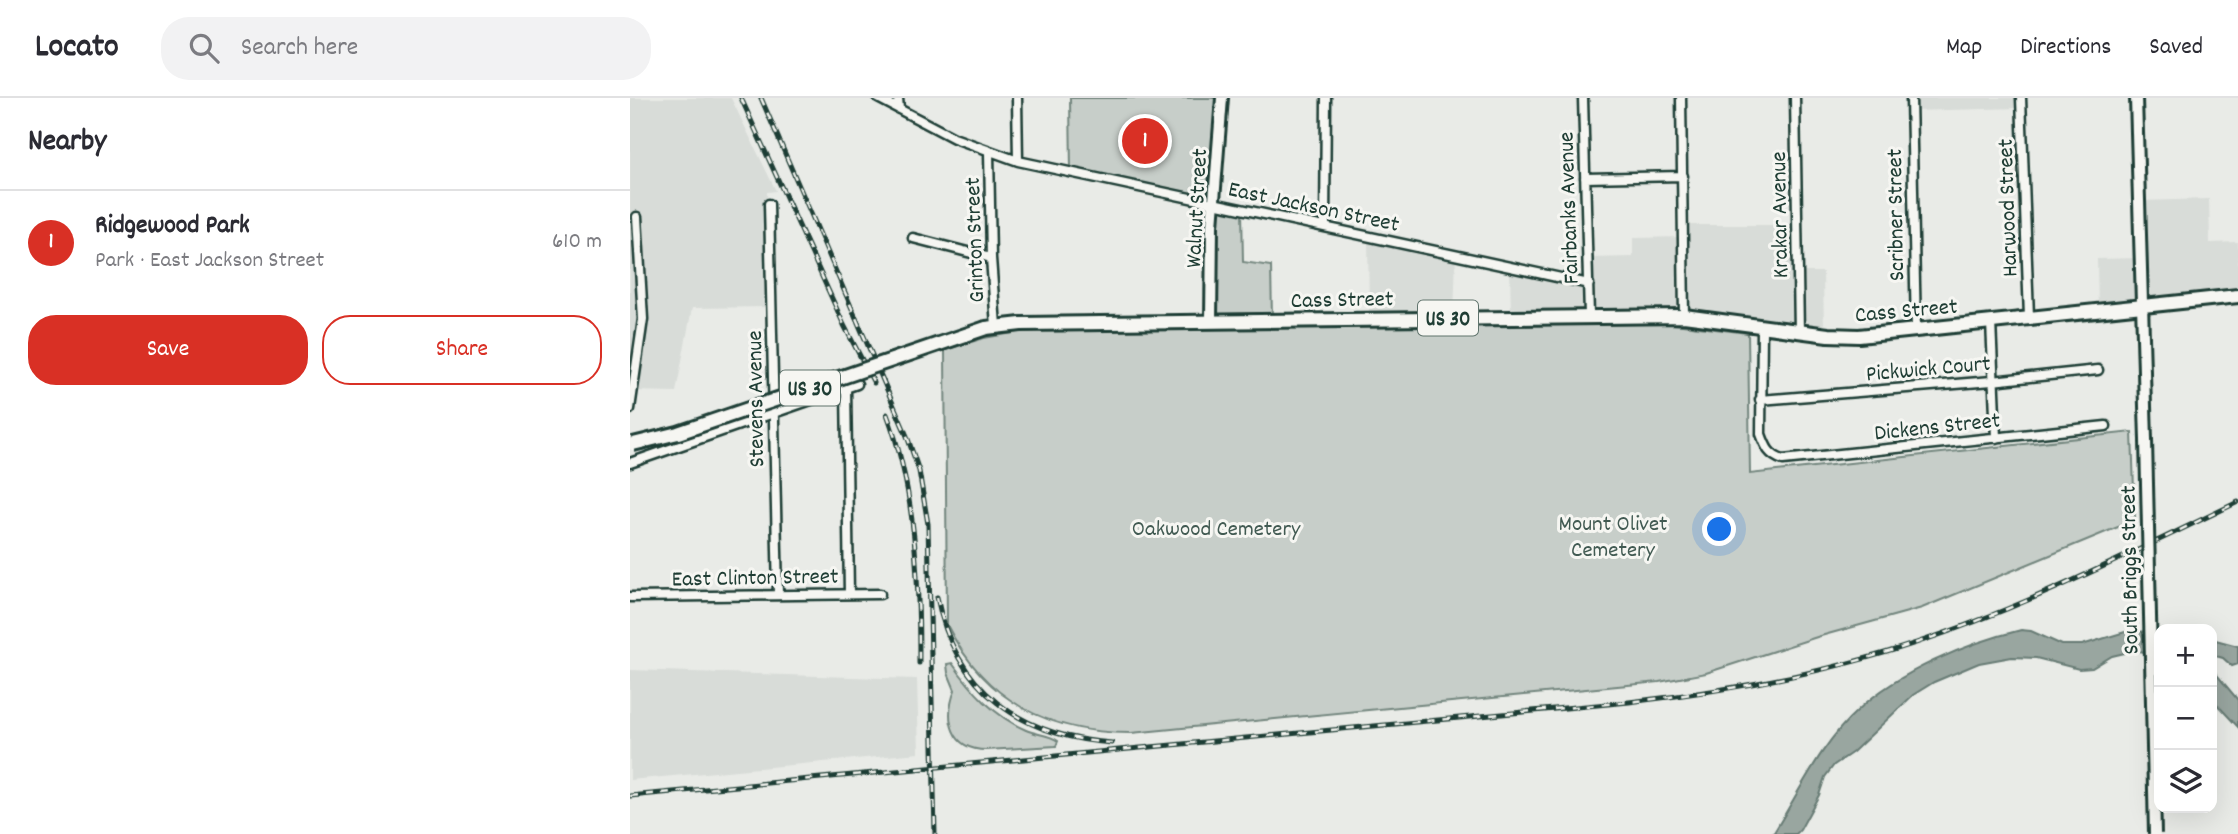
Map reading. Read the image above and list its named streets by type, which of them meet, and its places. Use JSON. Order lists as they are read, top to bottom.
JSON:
{
  "streets": {
    "main road": ["Cass Street", "US 30"],
    "street": [
      "East Jackson Street",
      "Walnut Street",
      "Fairbanks Avenue",
      "Harwood Street",
      "Krakar Avenue",
      "Scribner Street",
      "Grinton Street",
      "Pickwick Court",
      "Stevens Avenue",
      "Dickens Street",
      "South Briggs Street",
      "East Clinton Street"
    ]
  },
  "crossings": [
    ["East Jackson Street", "Walnut Street"],
    ["East Jackson Street", "Fairbanks Avenue"],
    ["East Jackson Street", "Grinton Street"],
    ["Walnut Street", "Cass Street"],
    ["Fairbanks Avenue", "Cass Street"],
    ["Harwood Street", "Cass Street"],
    ["Krakar Avenue", "Cass Street"],
    ["Scribner Street", "Cass Street"],
    ["Grinton Street", "Cass Street"],
    ["Cass Street", "South Briggs Street"],
    ["Pickwick Court", "Dickens Street"],
    ["Stevens Avenue", "East Clinton Street"]
  ],
  "parks": ["Mount Olivet Cemetery", "Oakwood Cemetery"],
  "page": {
    "header": "Locato",
    "search": "Search here",
    "nav": ["Map", "Directions", "Saved"],
    "heading": "Nearby",
    "pins": "1",
    "list": [
      {
        "mark": "1",
        "name": "Ridgewood Park",
        "note": "Park · East Jackson Street",
        "value": "610 m"
      }
    ],
    "buttons": ["Save", "Share"],
    "map_buttons": ["+", "−"]
  }
}
